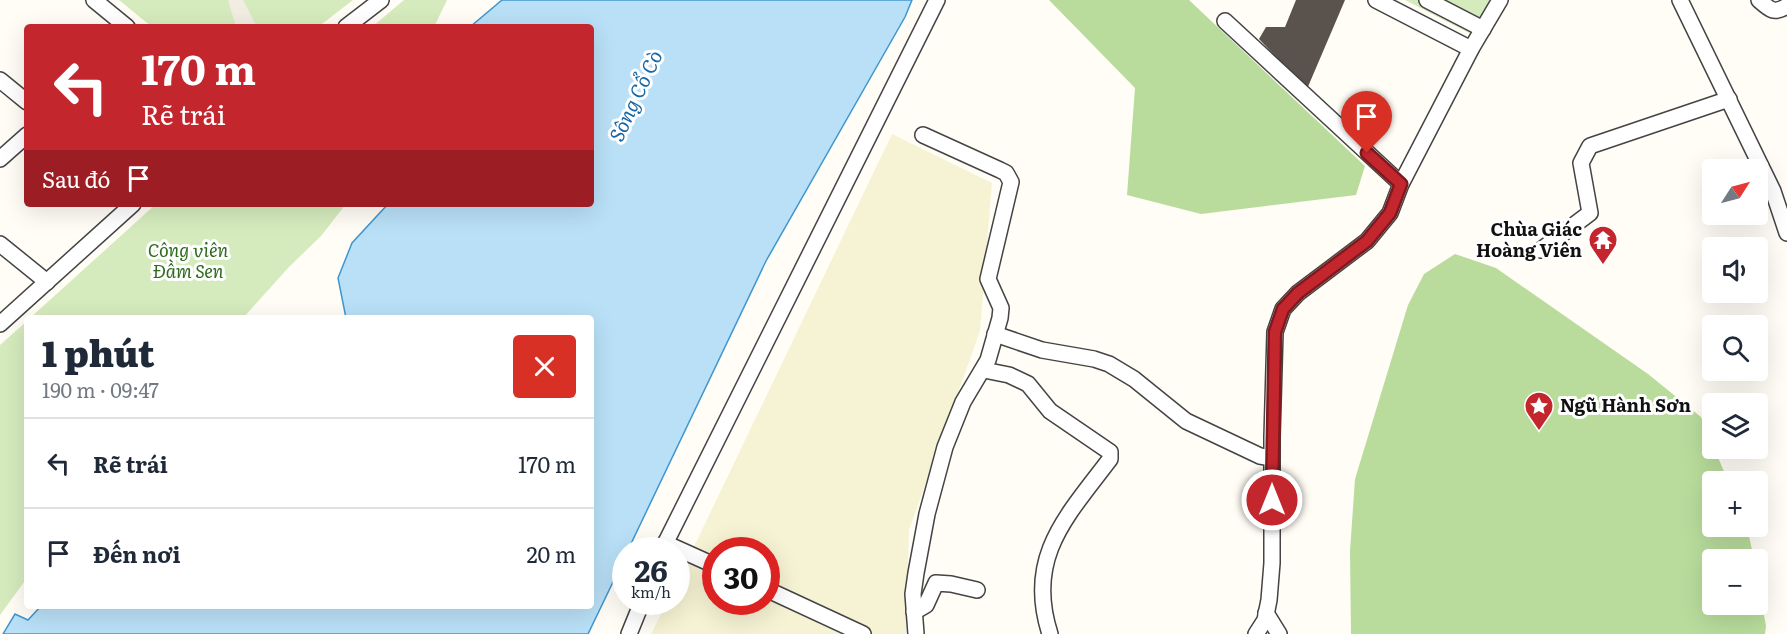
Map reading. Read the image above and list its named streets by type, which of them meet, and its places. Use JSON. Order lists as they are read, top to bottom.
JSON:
{
  "water": ["Sông Cổ Cò"],
  "parks": ["Công viên Đầm Sen"],
  "places": {
    "temple": ["Chùa Giác Hoàng Viên"],
    "place": ["Ngũ Hành Sơn"]
  },
  "north": "top right",
  "page": {
    "turn": ["170 m", "Rẽ trái"],
    "then": "Sau đó",
    "map_buttons": ["+", "−"],
    "heading": ["1 phút", "190 m · 09:47"],
    "list": [
      {
        "name": "Rẽ trái",
        "value": "170 m"
      },
      {
        "name": "Đến nơi",
        "value": "20 m"
      }
    ],
    "speed": "26 km/h",
    "limit": "30"
  }
}
